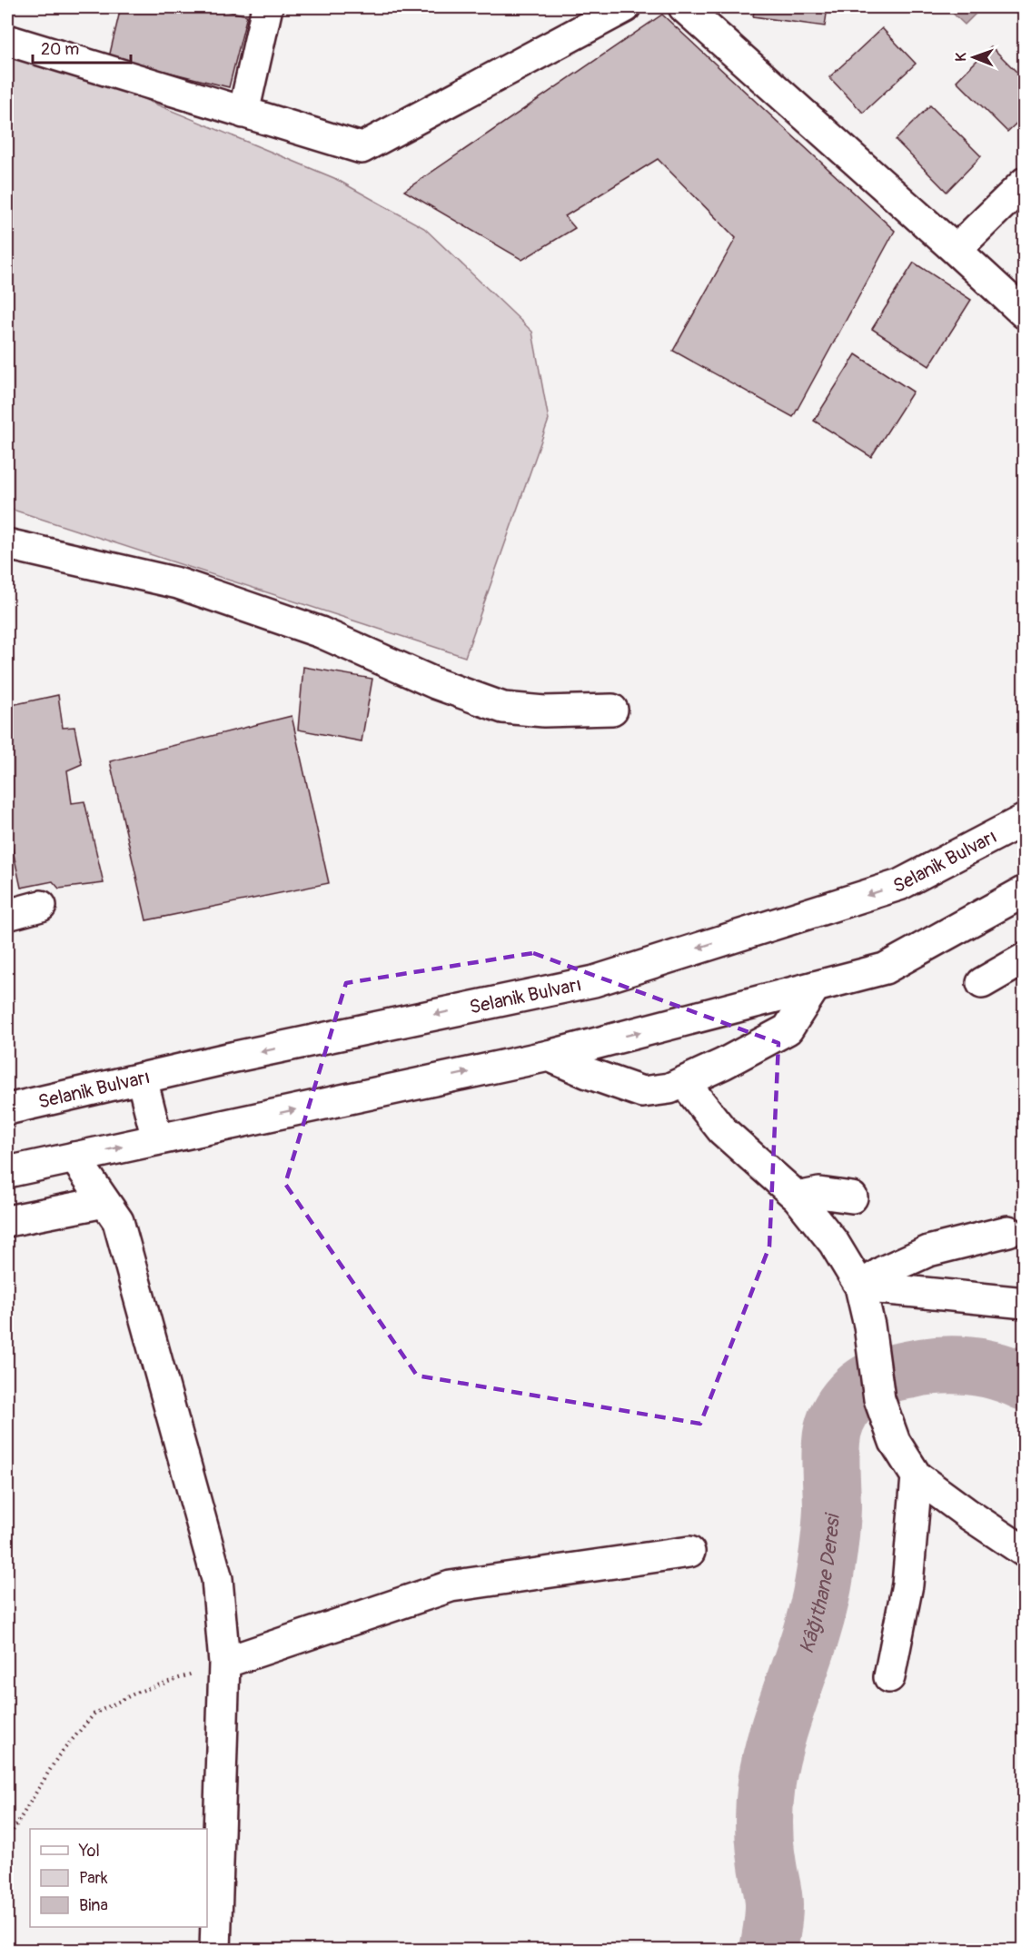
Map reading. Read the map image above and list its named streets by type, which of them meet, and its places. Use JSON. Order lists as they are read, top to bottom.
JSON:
{
  "streets": {
    "street": ["Selanik Bulvarı"]
  },
  "water": ["Kâğıthane Deresi"],
  "legend": ["Yol", "Park", "Bina"],
  "scale_bar": "20 m",
  "north": "left"
}
